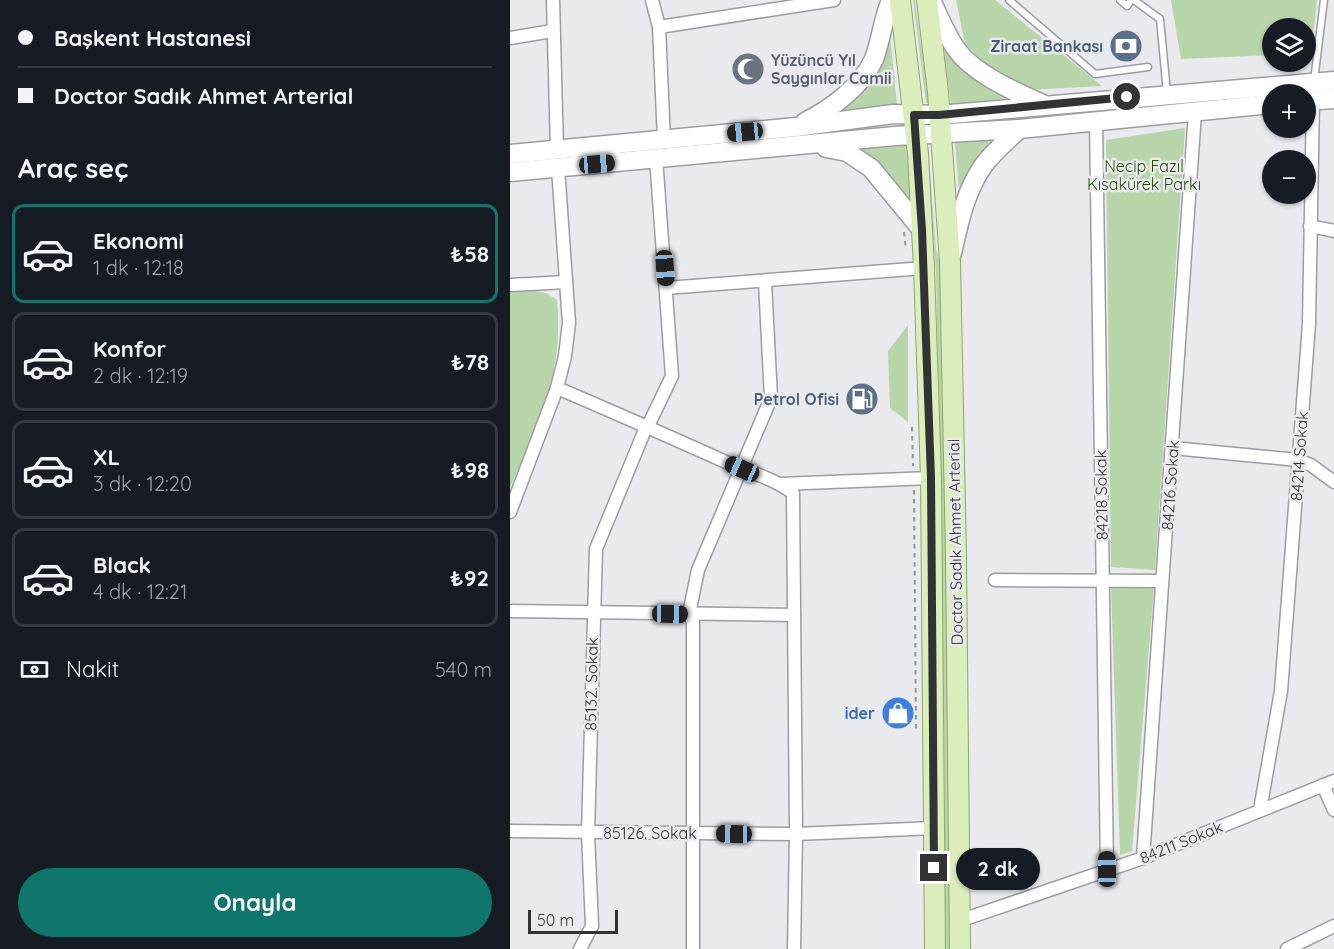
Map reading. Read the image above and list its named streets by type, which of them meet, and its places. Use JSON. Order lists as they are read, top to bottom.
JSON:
{
  "streets": {
    "main road": ["Doctor Sadık Ahmet Arterial"],
    "street": [
      "84214 Sokak",
      "84216 Sokak",
      "84218 Sokak",
      "85132. Sokak",
      "85126. Sokak",
      "84211 Sokak"
    ]
  },
  "crossings": [
    ["84214 Sokak", "84211 Sokak"],
    ["84216 Sokak", "84211 Sokak"],
    ["84218 Sokak", "84211 Sokak"],
    ["Doctor Sadık Ahmet Arterial", "85126. Sokak"],
    ["Doctor Sadık Ahmet Arterial", "84211 Sokak"],
    ["85132. Sokak", "85126. Sokak"]
  ],
  "parks": ["Necip Fazıl Kısakürek Parkı"],
  "places": {
    "bank": ["Ziraat Bankası"],
    "mosque": ["Yüzüncü Yıl Saygınlar Camii"],
    "fuel station": ["Petrol Ofisi"],
    "shop": ["ider"]
  },
  "scale_bar": "50 m",
  "page": {
    "banner": ["Başkent Hastanesi", "Doctor Sadık Ahmet Arterial"],
    "map_buttons": ["+", "−"],
    "heading": "Araç seç",
    "list": [
      {
        "name": "Ekonomi",
        "note": "1 dk · 12:18",
        "value": "₺58"
      },
      {
        "name": "Konfor",
        "note": "2 dk · 12:19",
        "value": "₺78"
      },
      {
        "name": "XL",
        "note": "3 dk · 12:20",
        "value": "₺98"
      },
      {
        "name": "Black",
        "note": "4 dk · 12:21",
        "value": "₺92"
      }
    ],
    "pay": ["Nakit", "540 m"],
    "bubble": "2 dk",
    "buttons": "Onayla",
    "scale": "50 m"
  }
}
